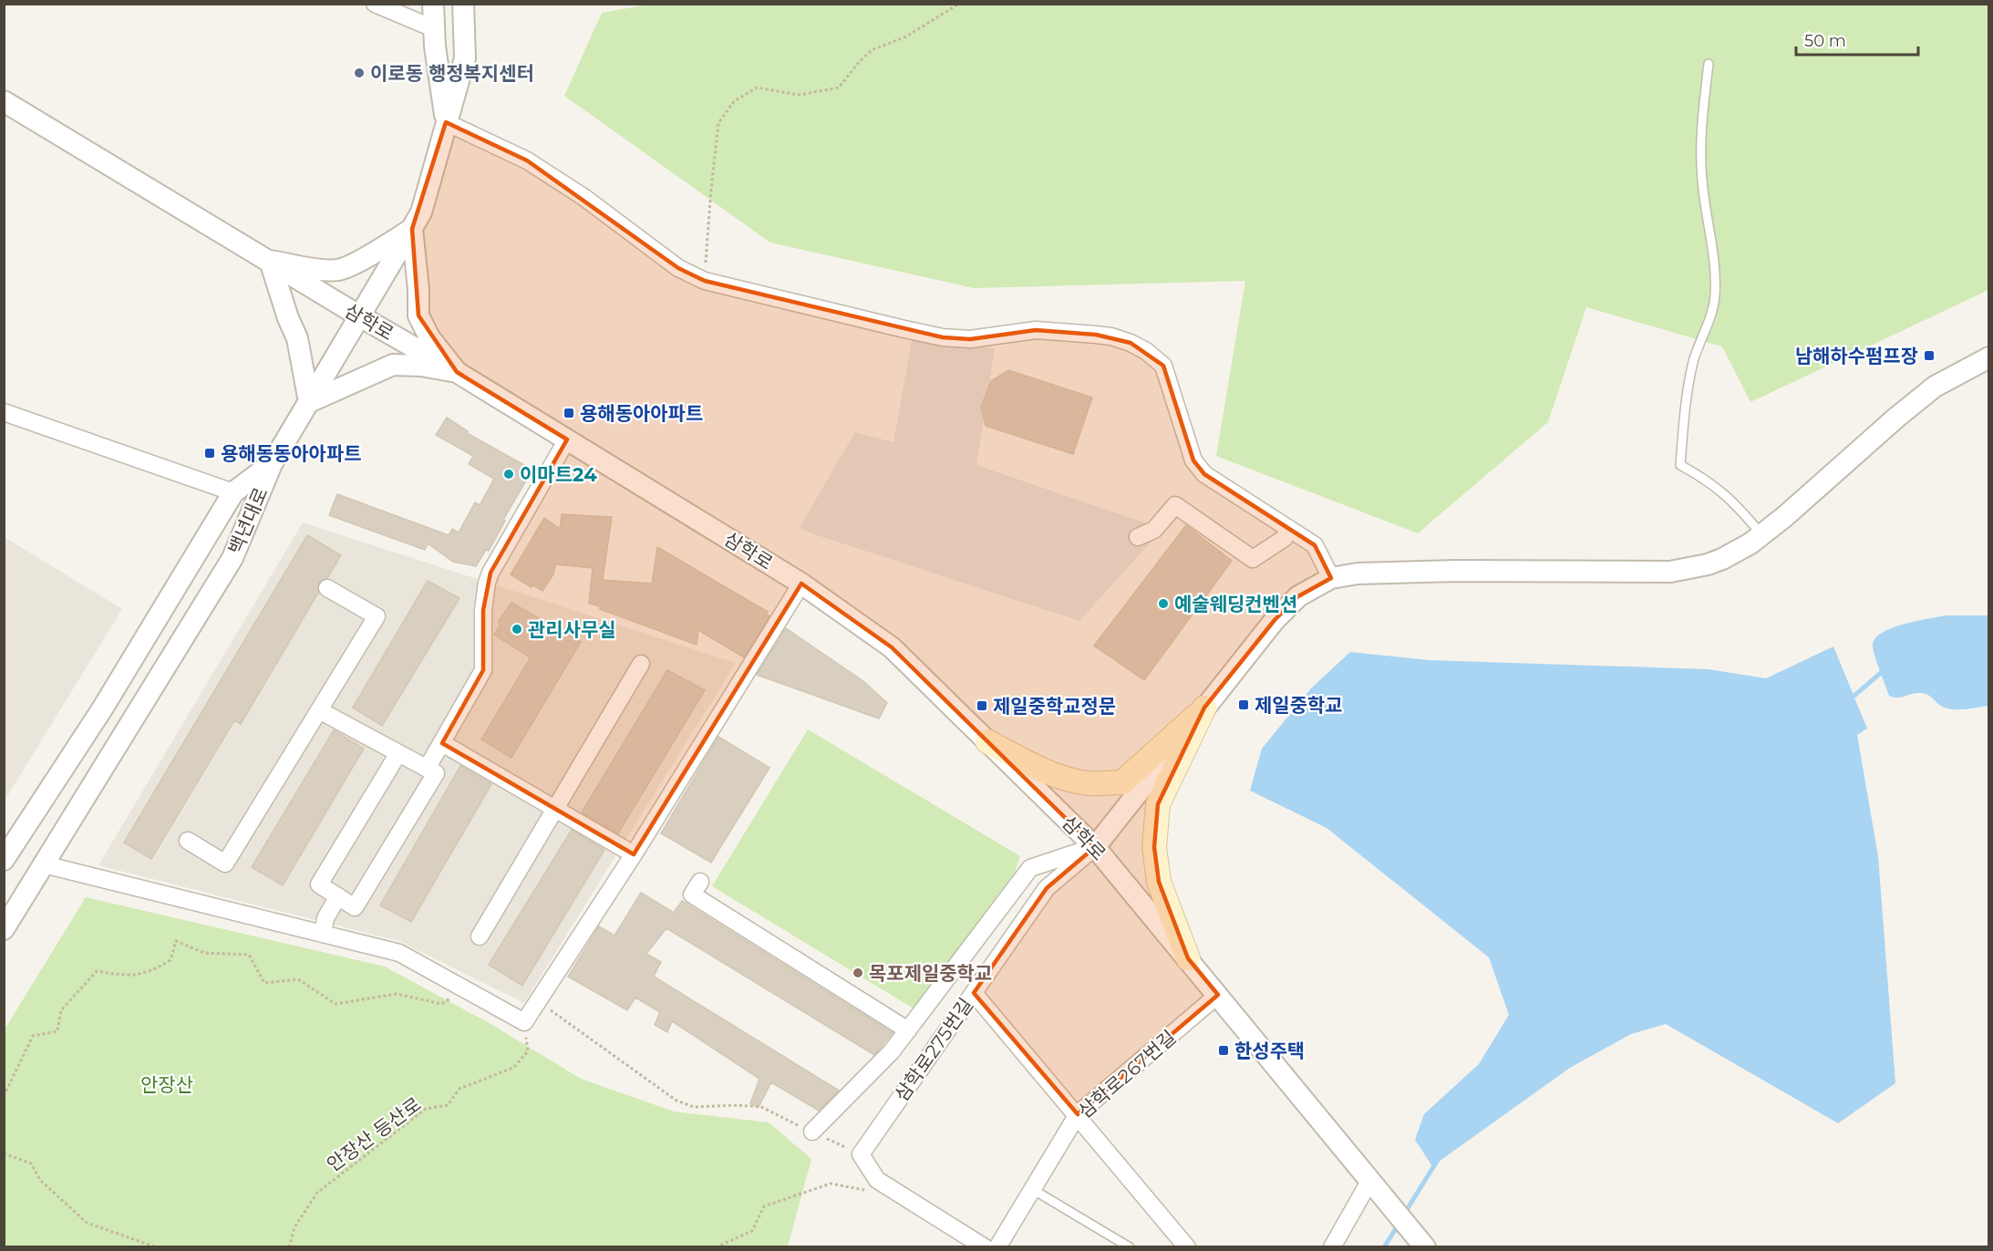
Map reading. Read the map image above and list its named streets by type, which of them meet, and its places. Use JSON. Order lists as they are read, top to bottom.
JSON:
{
  "streets": {
    "street": [
      "삼학로",
      "백년대로",
      "삼학로275번길",
      "삼학로267번길"
    ],
    "path": ["안장산 등산로"]
  },
  "crossings": [
    ["삼학로", "삼학로275번길"],
    ["삼학로", "삼학로267번길"]
  ],
  "parks": ["안장산"],
  "places": {
    "other": [
      "이로동 행정복지센터",
      "이마트24",
      "예술웨딩컨벤션",
      "관리사무실",
      "목포제일중학교"
    ],
    "transit": [
      "남해하수펌프장",
      "용해동아아파트",
      "용해동동아아파트",
      "제일중학교",
      "제일중학교정문",
      "한성주택"
    ]
  },
  "scale_bar": "50 m"
}
